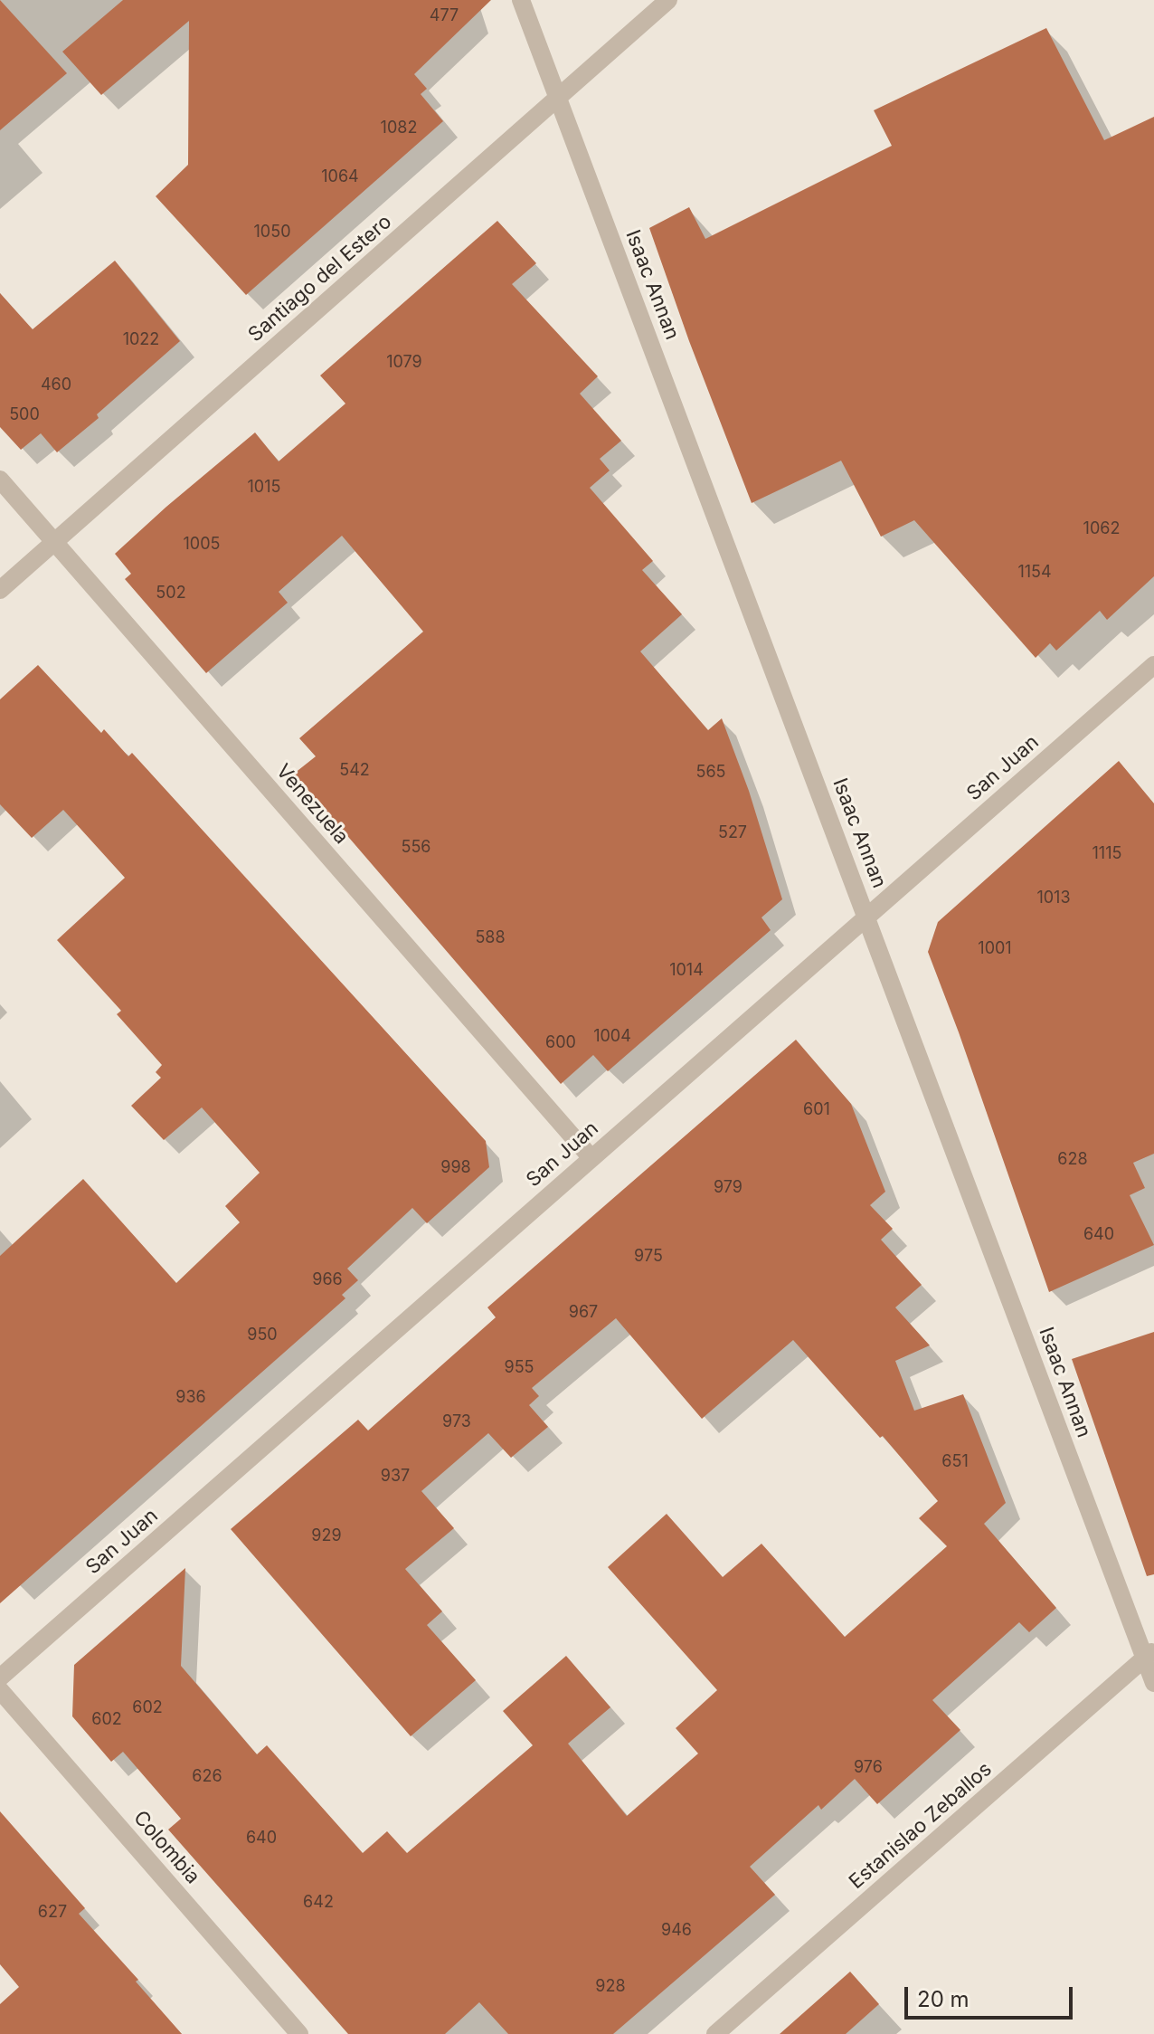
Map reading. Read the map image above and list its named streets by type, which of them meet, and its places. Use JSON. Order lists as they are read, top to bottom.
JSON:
{
  "streets": {
    "street": [
      "Santiago del Estero",
      "Isaac Annan",
      "San Juan",
      "Venezuela",
      "Estanislao Zeballos",
      "Colombia"
    ]
  },
  "crossings": [
    ["Santiago del Estero", "Isaac Annan"],
    ["Santiago del Estero", "Venezuela"],
    ["Isaac Annan", "San Juan"],
    ["Isaac Annan", "Estanislao Zeballos"],
    ["San Juan", "Venezuela"]
  ],
  "house_numbers": [
    "477",
    "1082",
    "1064",
    "1050",
    "1022",
    "1079",
    "460",
    "500",
    "1015",
    "1062",
    "1005",
    "1154",
    "502",
    "542",
    "565",
    "527",
    "556",
    "1115",
    "1013",
    "588",
    "1001",
    "1014",
    "1004",
    "600",
    "601",
    "628",
    "998",
    "979",
    "640",
    "975",
    "966",
    "967",
    "950",
    "955",
    "936",
    "973",
    "651",
    "937",
    "929",
    "602",
    "602",
    "976",
    "626",
    "640",
    "642",
    "627",
    "946",
    "928"
  ],
  "scale_bar": "20 m"
}
